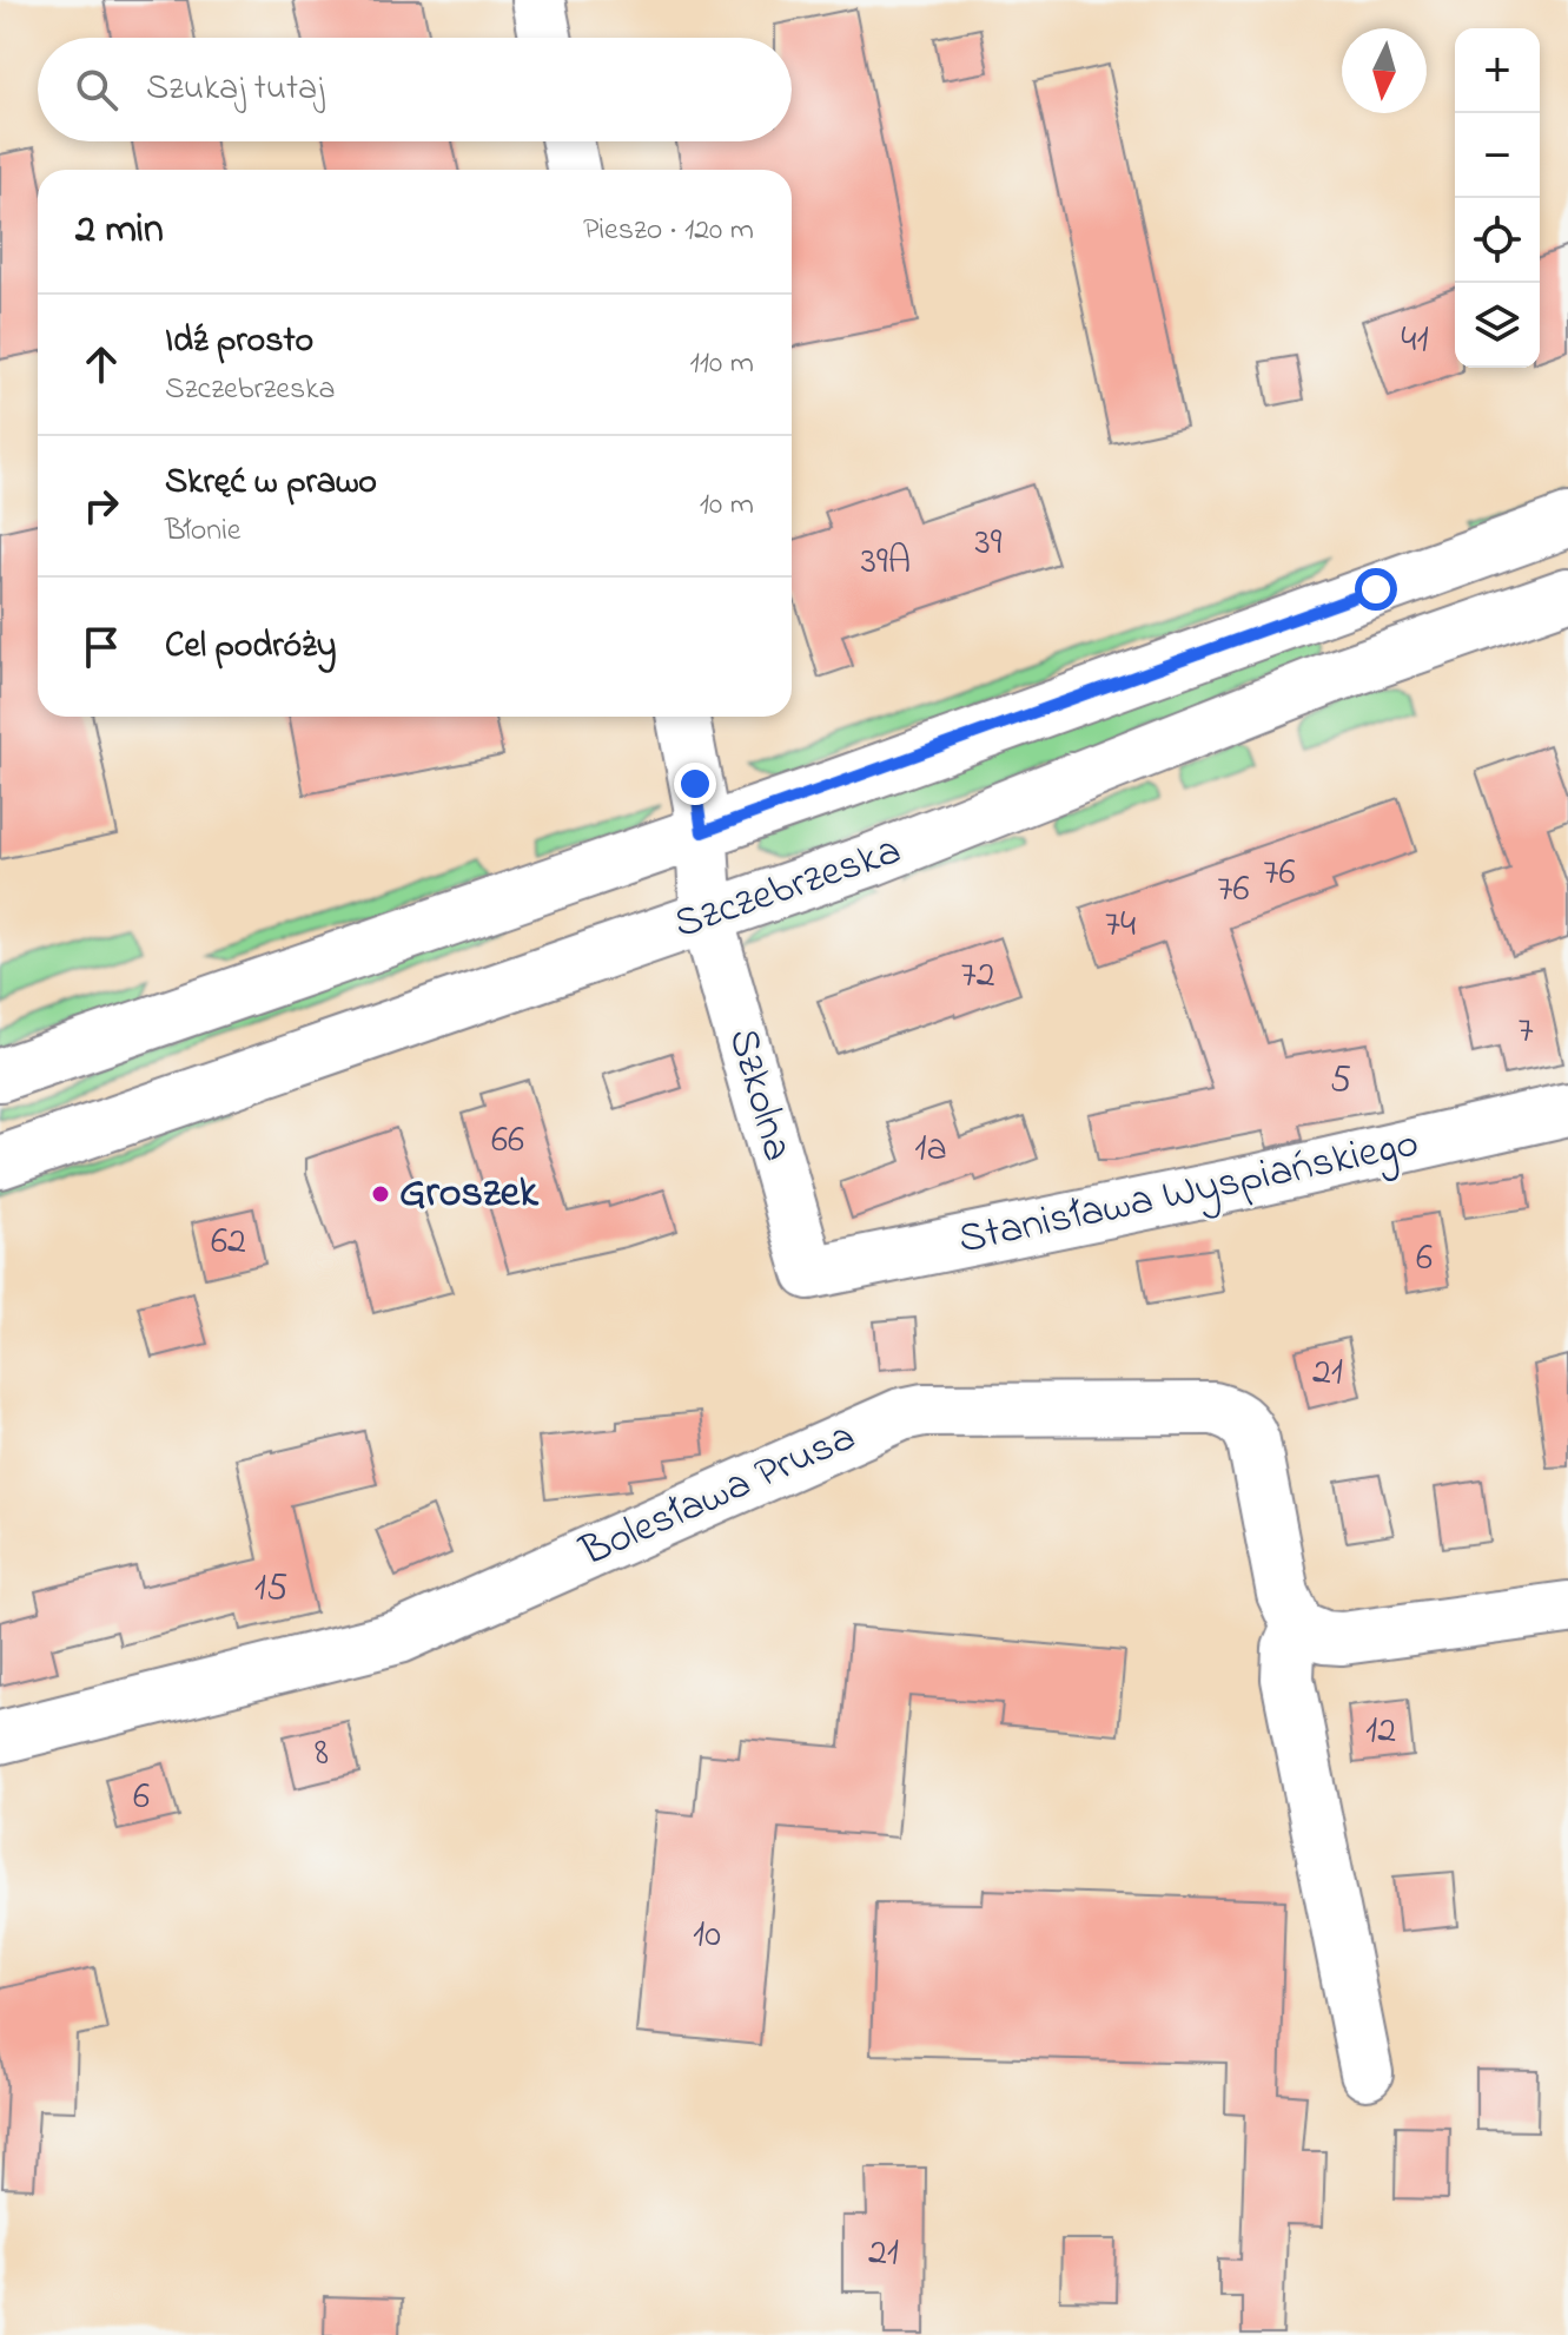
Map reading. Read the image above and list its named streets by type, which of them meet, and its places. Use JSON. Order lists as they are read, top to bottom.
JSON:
{
  "streets": {
    "street": [
      "Szczebrzeska",
      "Szkolna",
      "Stanisława Wyspiańskiego",
      "Bolesława Prusa"
    ]
  },
  "crossings": [
    ["Szczebrzeska", "Szkolna"],
    ["Szkolna", "Stanisława Wyspiańskiego"]
  ],
  "places": ["Groszek"],
  "house_numbers": [
    "41",
    "39",
    "39A",
    "76",
    "76",
    "74",
    "72",
    "7",
    "5",
    "66",
    "1a",
    "62",
    "6",
    "21",
    "15",
    "12",
    "8",
    "6",
    "10",
    "21"
  ],
  "north": "bottom",
  "page": {
    "map_buttons": ["+", "−"],
    "search": "Szukaj tutaj",
    "heading": ["2 min", "Pieszo · 120 m"],
    "list": [
      ["Idź prosto", "Szczebrzeska", "110 m"],
      ["Skręć w prawo", "Błonie", "10 m"],
      "Cel podróży"
    ]
  }
}
